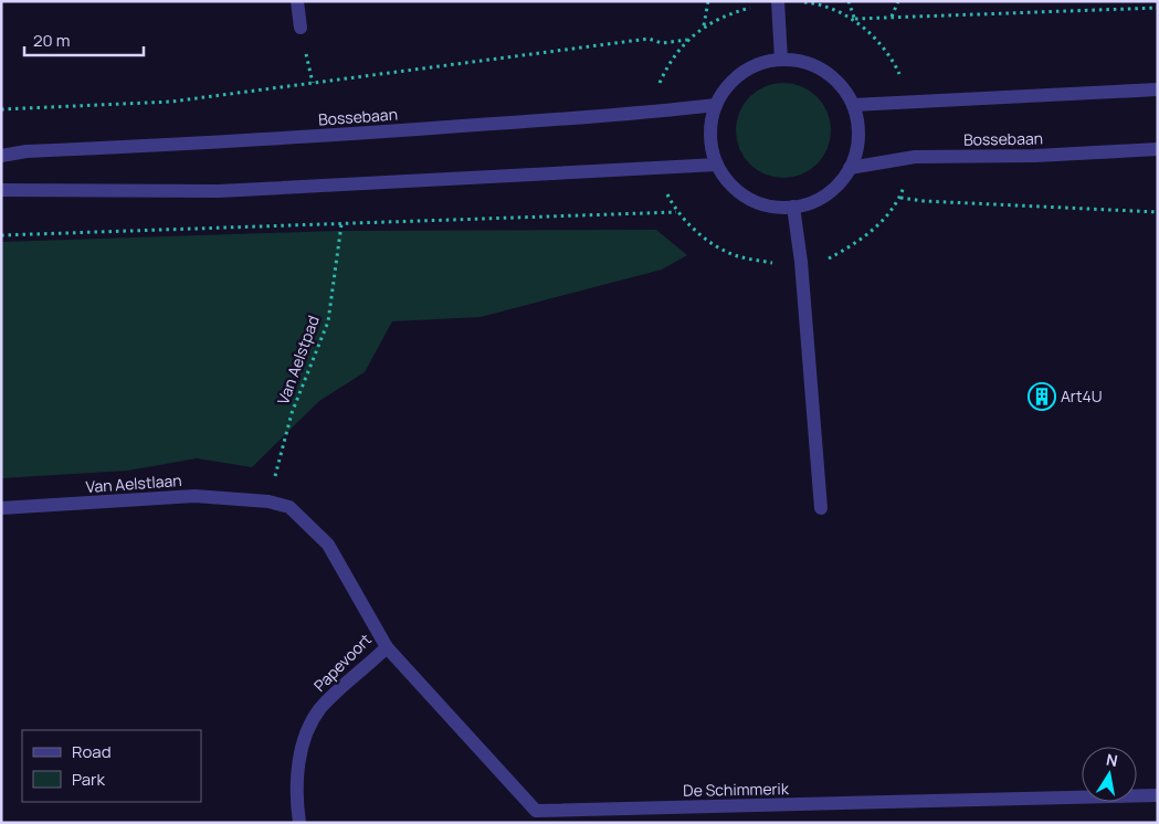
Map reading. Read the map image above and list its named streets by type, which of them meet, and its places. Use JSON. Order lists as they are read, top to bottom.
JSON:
{
  "streets": {
    "street": [
      "Bossebaan",
      "Van Aelstlaan",
      "Papevoort",
      "De Schimmerik"
    ],
    "path": ["Van Aelstpad"]
  },
  "crossings": [
    ["Van Aelstpad", "Van Aelstlaan"],
    ["Van Aelstpad", "Papevoort"],
    ["Van Aelstlaan", "Papevoort"],
    ["Papevoort", "De Schimmerik"]
  ],
  "places": {
    "building": ["Art4U"]
  },
  "legend": ["Road", "Park"],
  "scale_bar": "20 m",
  "north": "top"
}
